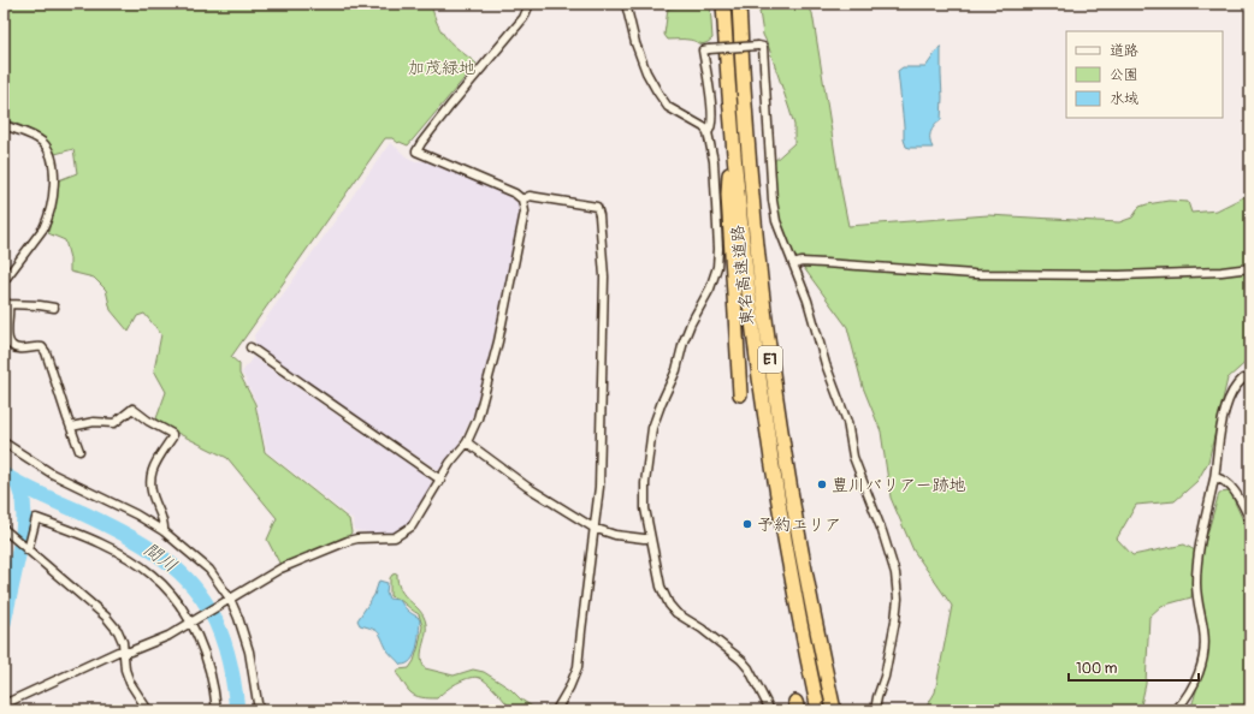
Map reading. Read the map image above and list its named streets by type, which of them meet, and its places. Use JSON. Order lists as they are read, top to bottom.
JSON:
{
  "streets": {
    "highway": ["東名高速道路", "E1"]
  },
  "water": ["間川"],
  "parks": ["加茂緑地"],
  "places": ["豊川バリアー跡地", "予約エリア"],
  "legend": ["道路", "公園", "水域"],
  "scale_bar": "100 m"
}
